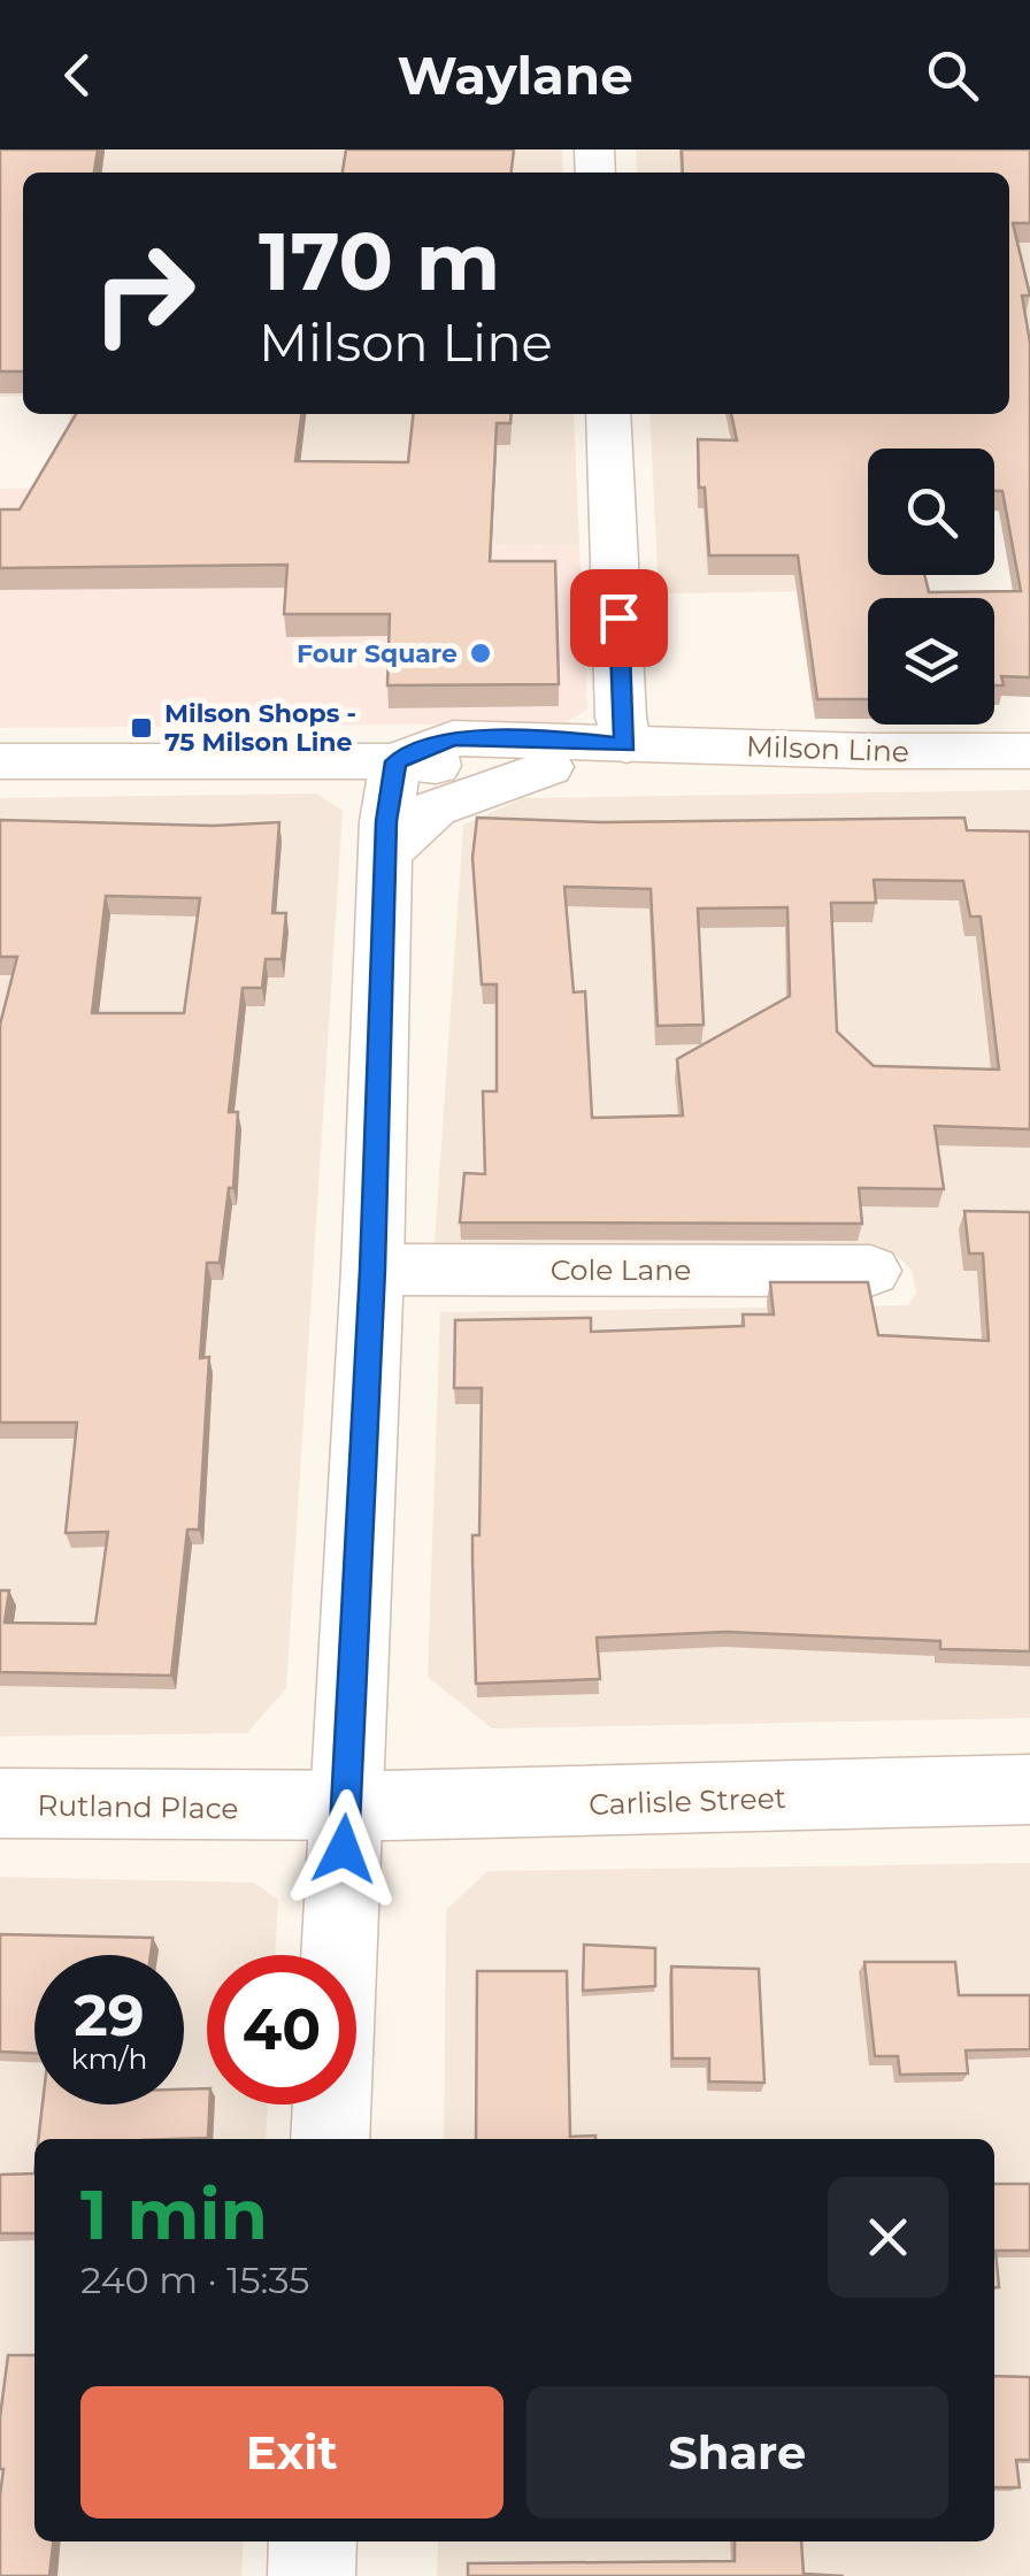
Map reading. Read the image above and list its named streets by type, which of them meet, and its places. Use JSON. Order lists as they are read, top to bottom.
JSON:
{
  "streets": {
    "street": [
      "Milson Line",
      "Cole Lane",
      "Carlisle Street",
      "Rutland Place"
    ]
  },
  "crossings": [
    ["Carlisle Street", "Rutland Place"]
  ],
  "places": {
    "other": ["Four Square"],
    "transit": ["Milson Shops - 75 Milson Line"]
  },
  "page": {
    "header": "Waylane",
    "turn": ["170 m", "Milson Line"],
    "speed": "29 km/h",
    "limit": "40",
    "heading": ["1 min", "240 m · 15:35"],
    "buttons": ["Exit", "Share"]
  }
}
